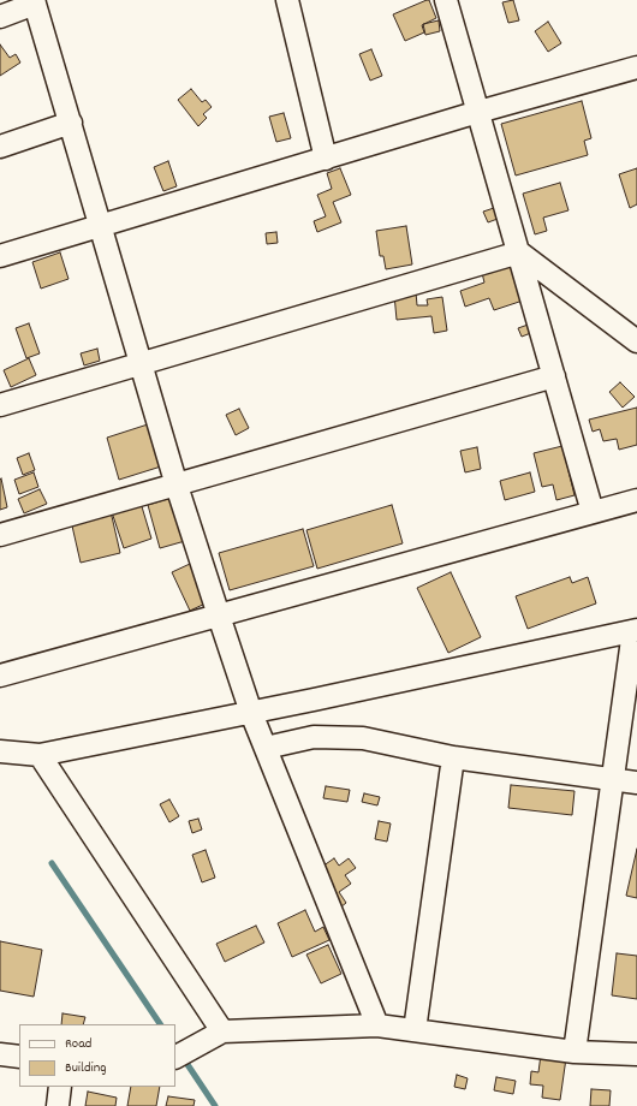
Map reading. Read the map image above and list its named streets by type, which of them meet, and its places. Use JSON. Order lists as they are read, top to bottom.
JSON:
{
  "legend": ["Road", "Building"]
}
